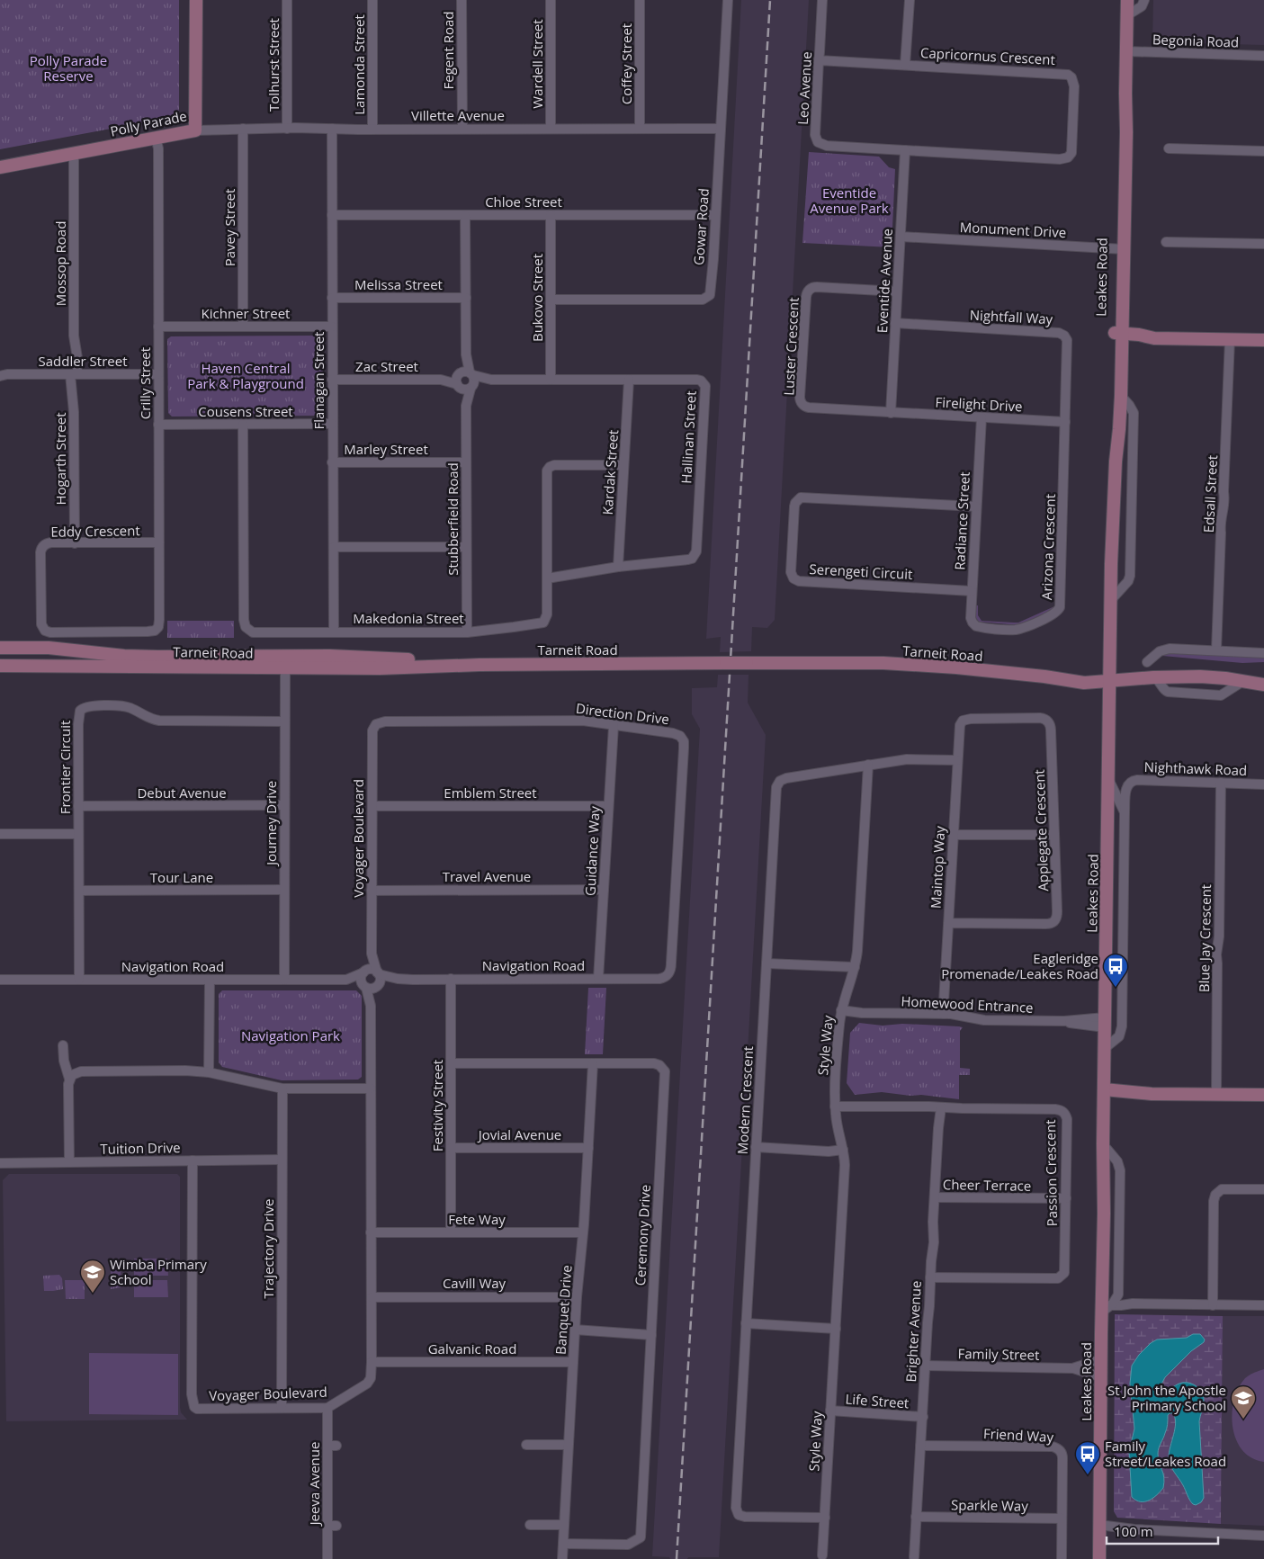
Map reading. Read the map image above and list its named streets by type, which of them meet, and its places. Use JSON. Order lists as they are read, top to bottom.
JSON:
{
  "streets": {
    "street": [
      "Begonia Road",
      "Fegent Road",
      "Capricornus Crescent",
      "Wardell Street",
      "Coffey Street",
      "Tolhurst Street",
      "Lamonda Street",
      "Leo Avenue",
      "Villette Avenue",
      "Polly Parade",
      "Chloe Street",
      "Gowar Road",
      "Pavey Street",
      "Monument Drive",
      "Mossop Road",
      "Leakes Road",
      "Eventide Avenue",
      "Melissa Street",
      "Bukovo Street",
      "Kichner Street",
      "Nightfall Way",
      "Luster Crescent",
      "Saddler Street",
      "Zac Street",
      "Flanagan Street",
      "Crilly Street",
      "Firelight Drive",
      "Cousens Street",
      "Hallinan Street",
      "Marley Street",
      "Hogarth Street",
      "Kardak Street",
      "Edsall Street",
      "Stubberfield Road",
      "Radiance Street",
      "Eddy Crescent",
      "Arizona Crescent",
      "Serengeti Circuit",
      "Makedonia Street",
      "Tarneit Road",
      "Direction Drive",
      "Frontier Circuit",
      "Nighthawk Road",
      "Debut Avenue",
      "Emblem Street",
      "Journey Drive",
      "Applegate Crescent",
      "Voyager Boulevard",
      "Guidance Way",
      "Maintop Way",
      "Travel Avenue",
      "Tour Lane",
      "Blue Jay Crescent",
      "Navigation Road",
      "Homewood Entrance",
      "Style Way",
      "Modern Crescent",
      "Festivity Street",
      "Jovial Avenue",
      "Tuition Drive",
      "Passion Crescent",
      "Cheer Terrace",
      "Fete Way",
      "Ceremony Drive",
      "Trajectory Drive",
      "Cavill Way",
      "Banquet Drive",
      "Brighter Avenue",
      "Galvanic Road",
      "Family Street",
      "Life Street",
      "Friend Way",
      "Jeeva Avenue",
      "Sparkle Way"
    ]
  },
  "crossings": [
    ["Begonia Road", "Leakes Road"],
    ["Fegent Road", "Villette Avenue"],
    ["Capricornus Crescent", "Leo Avenue"],
    ["Capricornus Crescent", "Eventide Avenue"],
    ["Wardell Street", "Villette Avenue"],
    ["Coffey Street", "Villette Avenue"],
    ["Tolhurst Street", "Villette Avenue"],
    ["Lamonda Street", "Villette Avenue"],
    ["Leo Avenue", "Eventide Avenue"],
    ["Villette Avenue", "Polly Parade"],
    ["Villette Avenue", "Gowar Road"],
    ["Villette Avenue", "Pavey Street"],
    ["Villette Avenue", "Flanagan Street"],
    ["Polly Parade", "Mossop Road"],
    ["Polly Parade", "Crilly Street"],
    ["Chloe Street", "Gowar Road"],
    ["Chloe Street", "Bukovo Street"],
    ["Chloe Street", "Flanagan Street"],
    ["Gowar Road", "Bukovo Street"],
    ["Pavey Street", "Kichner Street"],
    ["Monument Drive", "Leakes Road"],
    ["Monument Drive", "Eventide Avenue"],
    ["Mossop Road", "Saddler Street"],
    ["Mossop Road", "Hogarth Street"],
    ["Leakes Road", "Tarneit Road"],
    ["Leakes Road", "Nighthawk Road"],
    ["Leakes Road", "Homewood Entrance"],
    ["Leakes Road", "Family Street"],
    ["Eventide Avenue", "Nightfall Way"],
    ["Eventide Avenue", "Luster Crescent"],
    ["Eventide Avenue", "Firelight Drive"],
    ["Melissa Street", "Flanagan Street"],
    ["Bukovo Street", "Hallinan Street"],
    ["Kichner Street", "Flanagan Street"],
    ["Kichner Street", "Crilly Street"],
    ["Nightfall Way", "Firelight Drive"],
    ["Nightfall Way", "Arizona Crescent"],
    ["Luster Crescent", "Firelight Drive"],
    ["Saddler Street", "Crilly Street"],
    ["Saddler Street", "Hogarth Street"],
    ["Zac Street", "Flanagan Street"],
    ["Zac Street", "Hallinan Street"],
    ["Zac Street", "Stubberfield Road"],
    ["Flanagan Street", "Cousens Street"],
    ["Flanagan Street", "Marley Street"],
    ["Flanagan Street", "Makedonia Street"],
    ["Crilly Street", "Cousens Street"],
    ["Crilly Street", "Eddy Crescent"],
    ["Firelight Drive", "Radiance Street"],
    ["Firelight Drive", "Arizona Crescent"],
    ["Cousens Street", "Makedonia Street"],
    ["Hallinan Street", "Kardak Street"],
    ["Hallinan Street", "Stubberfield Road"],
    ["Hallinan Street", "Makedonia Street"],
    ["Marley Street", "Stubberfield Road"],
    ["Hogarth Street", "Eddy Crescent"],
    ["Kardak Street", "Makedonia Street"],
    ["Stubberfield Road", "Makedonia Street"],
    ["Radiance Street", "Arizona Crescent"],
    ["Radiance Street", "Serengeti Circuit"],
    ["Tarneit Road", "Journey Drive"],
    ["Direction Drive", "Voyager Boulevard"],
    ["Direction Drive", "Guidance Way"],
    ["Direction Drive", "Navigation Road"],
    ["Frontier Circuit", "Debut Avenue"],
    ["Frontier Circuit", "Journey Drive"],
    ["Frontier Circuit", "Tour Lane"],
    ["Frontier Circuit", "Navigation Road"],
    ["Nighthawk Road", "Blue Jay Crescent"],
    ["Debut Avenue", "Journey Drive"],
    ["Emblem Street", "Voyager Boulevard"],
    ["Emblem Street", "Guidance Way"],
    ["Journey Drive", "Tour Lane"],
    ["Journey Drive", "Navigation Road"],
    ["Applegate Crescent", "Maintop Way"],
    ["Voyager Boulevard", "Travel Avenue"],
    ["Voyager Boulevard", "Navigation Road"],
    ["Voyager Boulevard", "Tuition Drive"],
    ["Voyager Boulevard", "Fete Way"],
    ["Voyager Boulevard", "Trajectory Drive"],
    ["Voyager Boulevard", "Cavill Way"],
    ["Voyager Boulevard", "Galvanic Road"],
    ["Voyager Boulevard", "Jeeva Avenue"],
    ["Guidance Way", "Travel Avenue"],
    ["Guidance Way", "Navigation Road"],
    ["Maintop Way", "Homewood Entrance"],
    ["Maintop Way", "Modern Crescent"],
    ["Navigation Road", "Festivity Street"],
    ["Homewood Entrance", "Style Way"],
    ["Style Way", "Modern Crescent"],
    ["Style Way", "Passion Crescent"],
    ["Style Way", "Life Street"],
    ["Festivity Street", "Jovial Avenue"],
    ["Festivity Street", "Fete Way"],
    ["Festivity Street", "Ceremony Drive"],
    ["Jovial Avenue", "Banquet Drive"],
    ["Tuition Drive", "Trajectory Drive"],
    ["Passion Crescent", "Cheer Terrace"],
    ["Passion Crescent", "Brighter Avenue"],
    ["Cheer Terrace", "Brighter Avenue"],
    ["Fete Way", "Banquet Drive"],
    ["Ceremony Drive", "Banquet Drive"],
    ["Cavill Way", "Banquet Drive"],
    ["Banquet Drive", "Galvanic Road"],
    ["Brighter Avenue", "Family Street"],
    ["Brighter Avenue", "Life Street"],
    ["Brighter Avenue", "Friend Way"],
    ["Brighter Avenue", "Sparkle Way"],
    ["Friend Way", "Sparkle Way"]
  ],
  "parks": [
    "Polly Parade Reserve",
    "Eventide Avenue Park",
    "Haven Central Park & Playground",
    "Navigation Park"
  ],
  "places": {
    "bus stop": ["Eagleridge Promenade/Leakes Road", "Family Street/Leakes Road"],
    "school or university": ["Wimba Primary School", "St John the Apostle Primary School"]
  },
  "scale_bar": "100 m"
}
